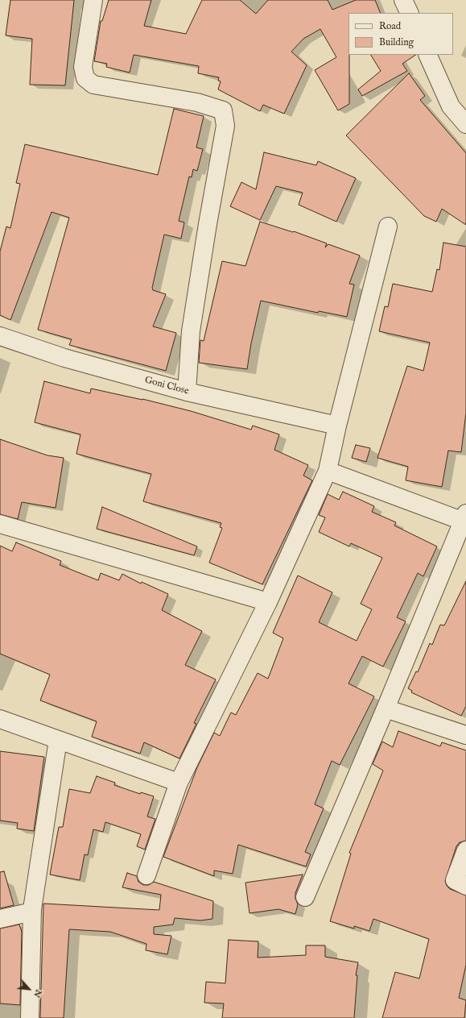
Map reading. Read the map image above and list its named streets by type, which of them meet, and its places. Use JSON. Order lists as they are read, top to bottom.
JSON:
{
  "streets": {
    "street": ["Goni Close"]
  },
  "legend": ["Road", "Building"],
  "north": "bottom right"
}
